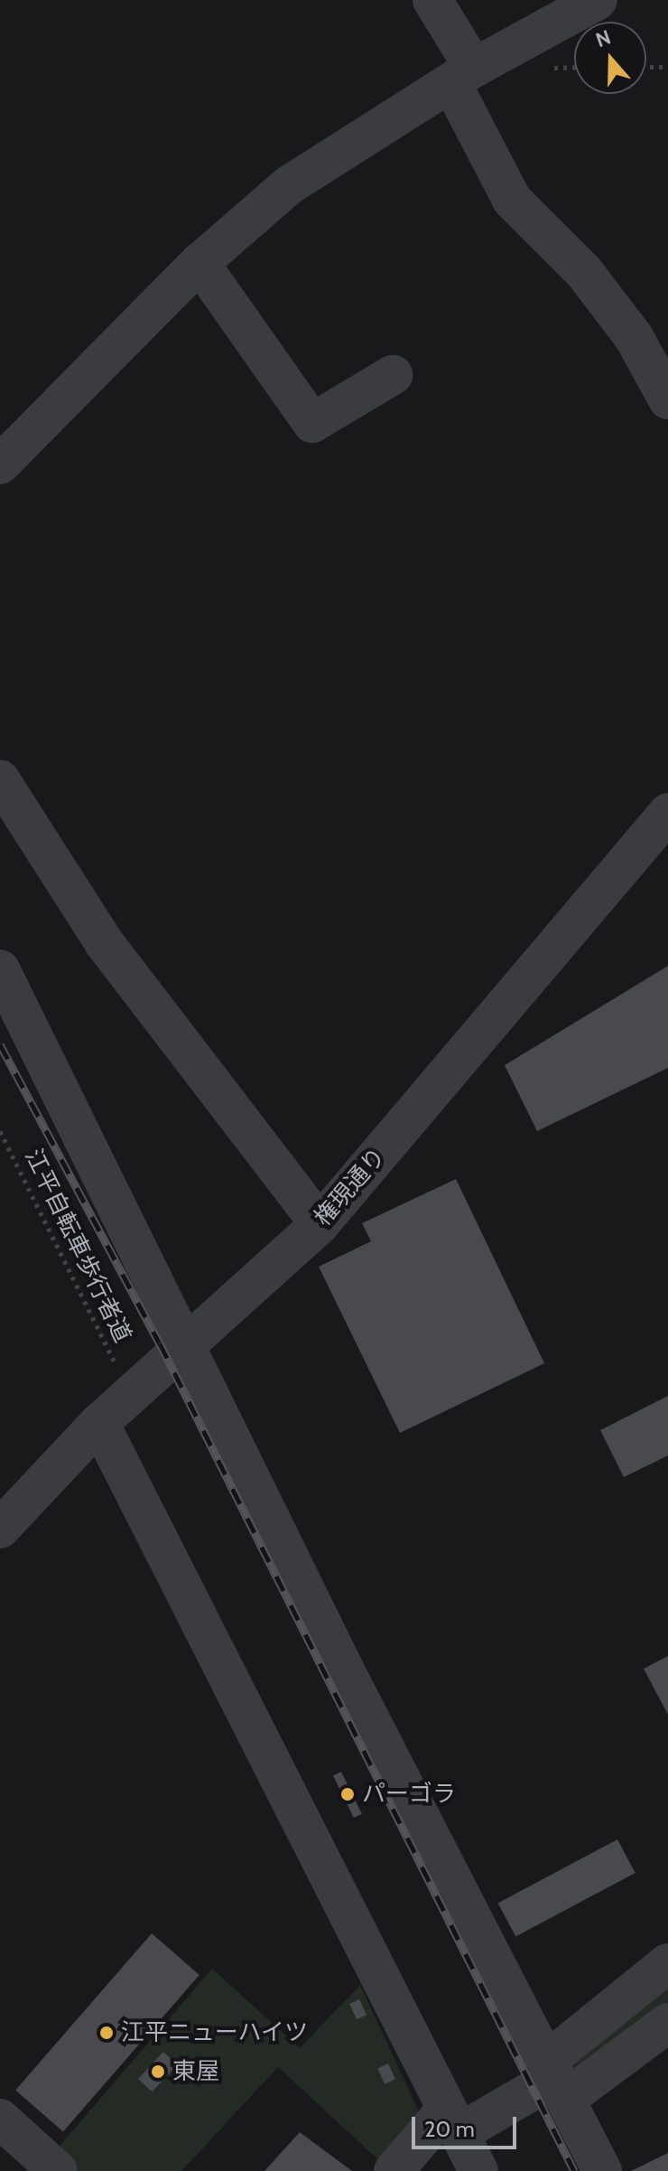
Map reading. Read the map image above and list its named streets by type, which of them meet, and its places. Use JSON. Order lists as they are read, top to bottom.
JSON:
{
  "streets": {
    "street": ["権現通り"],
    "path": ["江平自転車歩行者道"]
  },
  "places": ["パーゴラ", "江平ニューハイツ", "東屋"],
  "scale_bar": "20 m",
  "north": "top"
}
